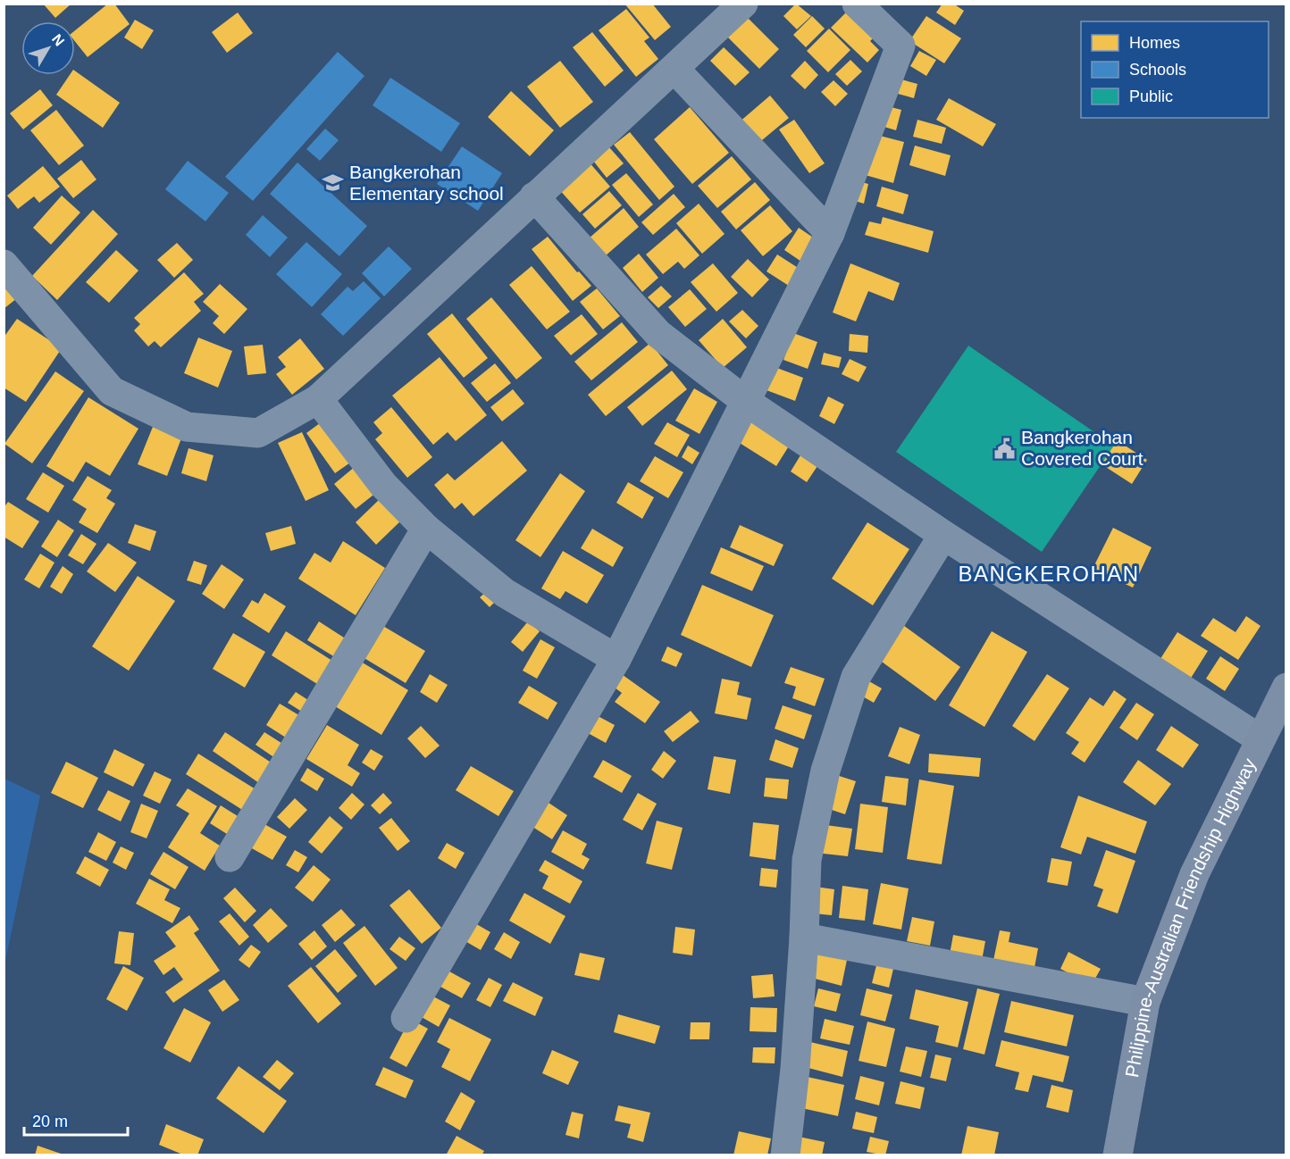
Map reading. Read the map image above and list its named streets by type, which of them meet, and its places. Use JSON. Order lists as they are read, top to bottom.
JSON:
{
  "streets": {
    "main road": ["Philippine-Australian Friendship Highway"]
  },
  "districts": ["BANGKEROHAN"],
  "places": {
    "school or university": ["Bangkerohan Elementary school"],
    "public building": ["Bangkerohan Covered Court"]
  },
  "legend": ["Homes", "Schools", "Public"],
  "scale_bar": "20 m",
  "north": "top right"
}
